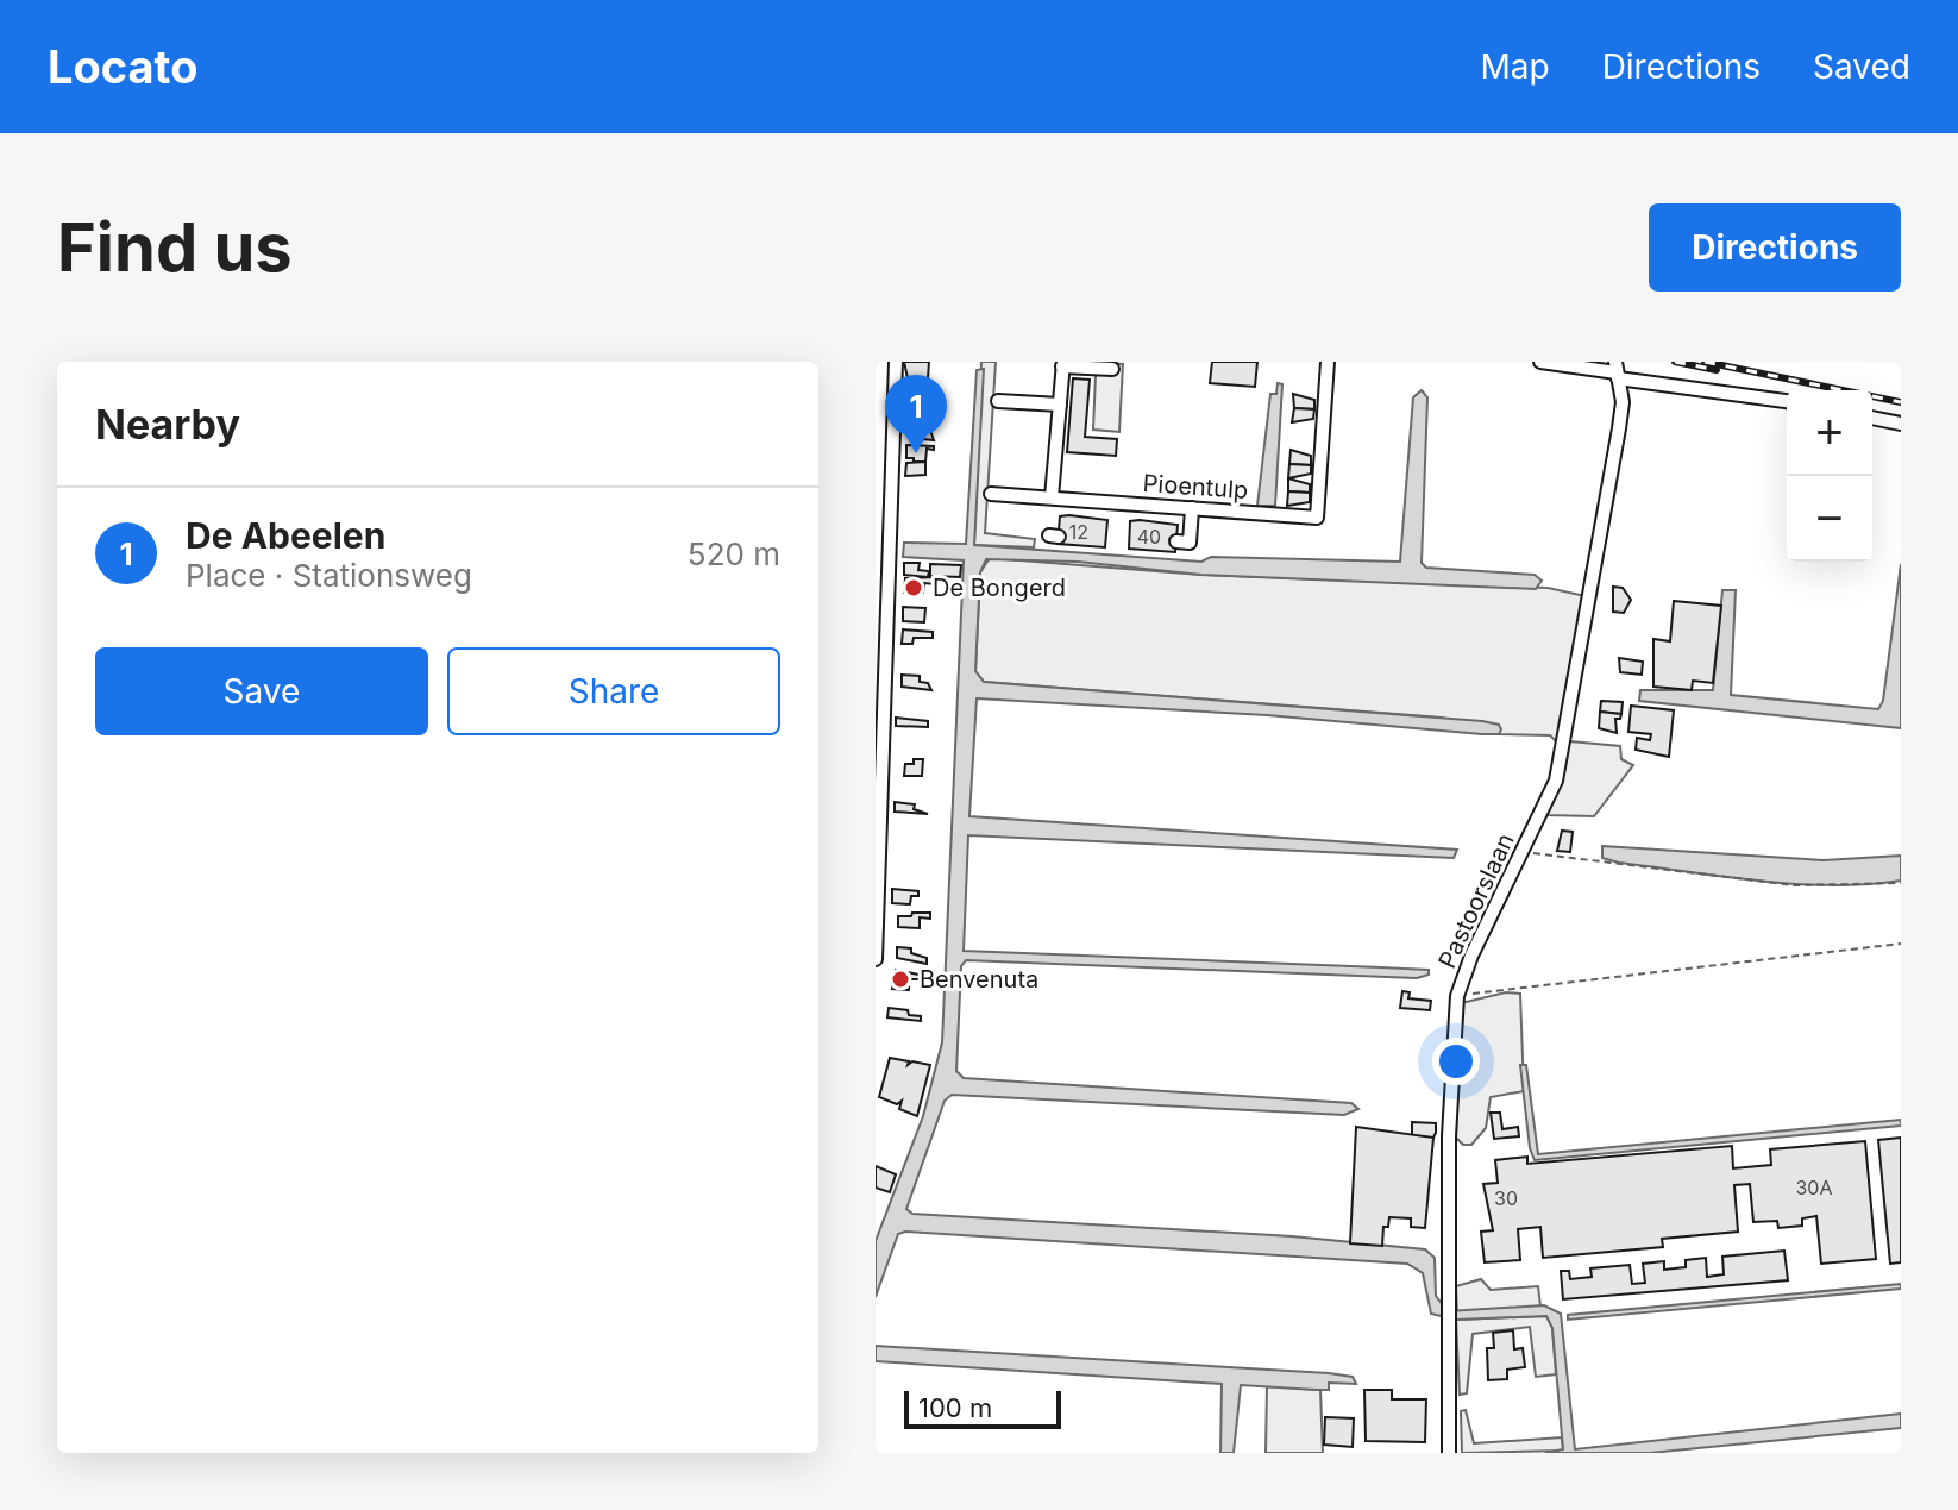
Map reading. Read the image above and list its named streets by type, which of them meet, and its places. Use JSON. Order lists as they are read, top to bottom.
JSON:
{
  "streets": {
    "street": ["Pioentulp", "Pastoorslaan"]
  },
  "places": ["De Bongerd", "Benvenuta"],
  "house_numbers": [
    "12",
    "40",
    "30A",
    "30"
  ],
  "scale_bar": "100 m",
  "page": {
    "header": "Locato",
    "nav": ["Map", "Directions", "Saved"],
    "buttons": [
      "Directions",
      ["Save", "Share"]
    ],
    "title": "Find us",
    "heading": "Nearby",
    "pins": "1",
    "map_buttons": ["+", "−"],
    "list": [
      {
        "mark": "1",
        "name": "De Abeelen",
        "note": "Place · Stationsweg",
        "value": "520 m"
      }
    ],
    "scale": "100 m"
  }
}
